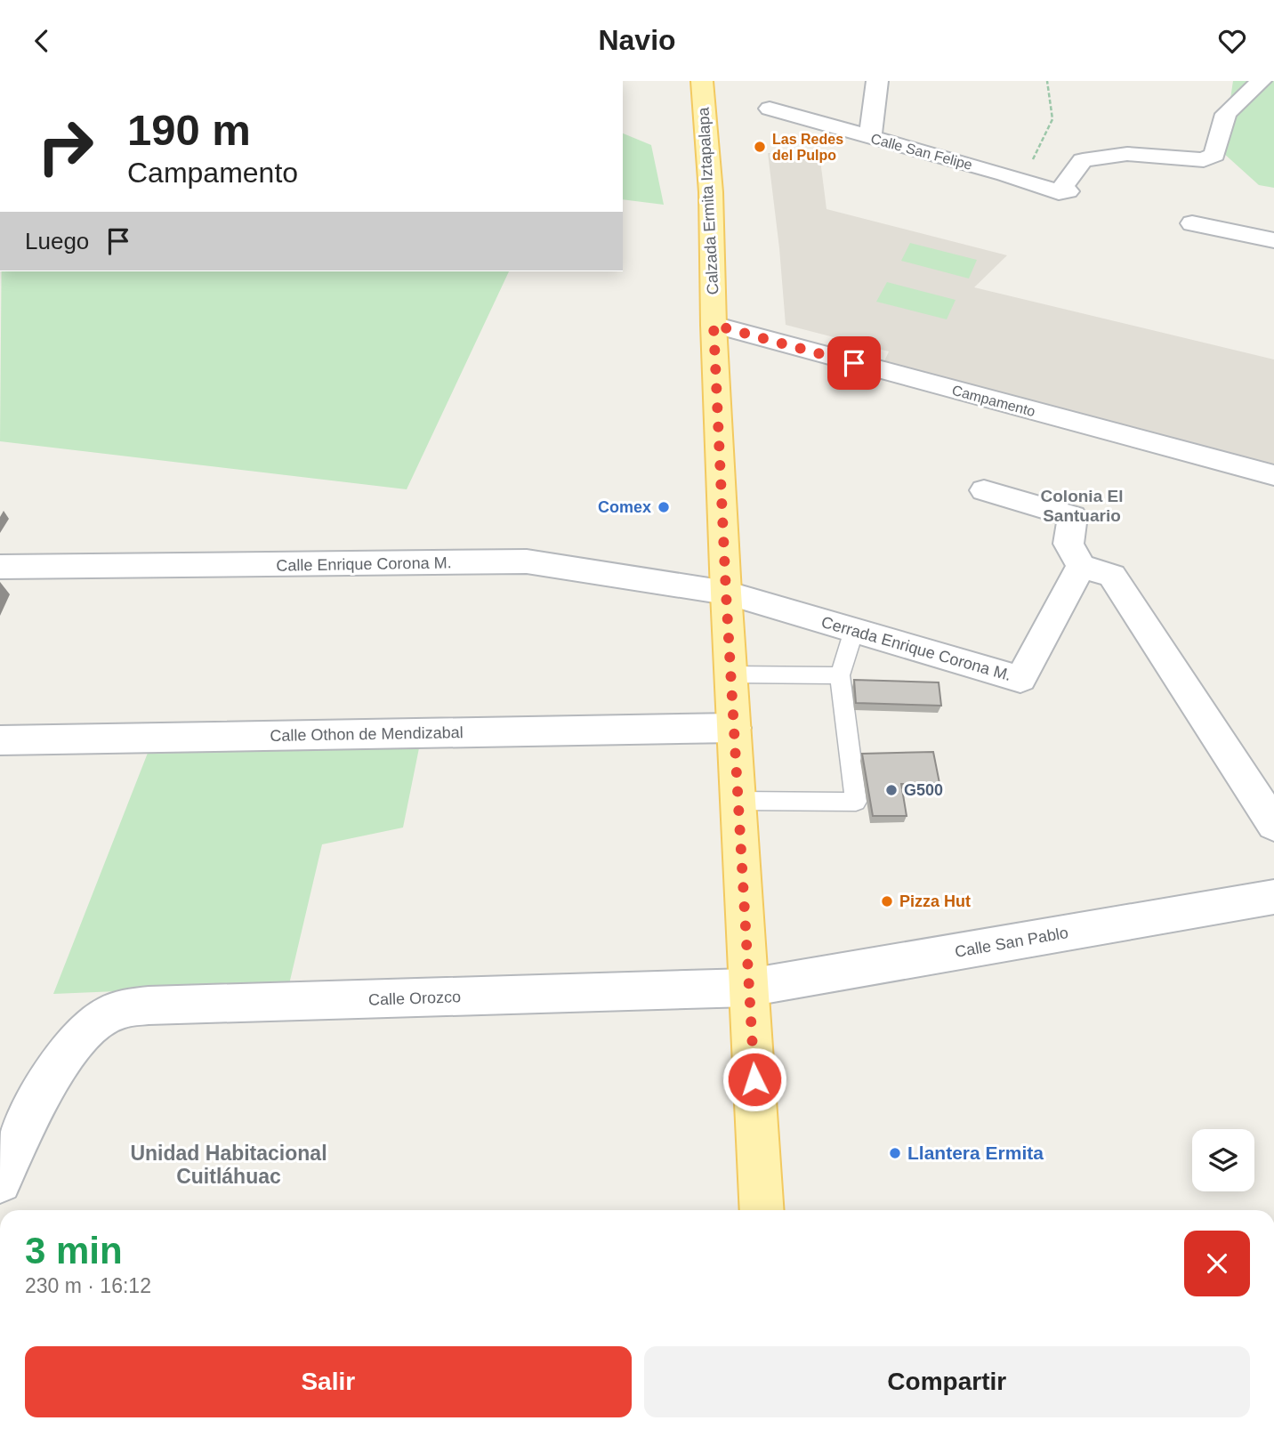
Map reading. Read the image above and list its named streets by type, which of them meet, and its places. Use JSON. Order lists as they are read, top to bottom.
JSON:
{
  "streets": {
    "main road": ["Calzada Ermita Iztapalapa"],
    "street": [
      "Calle San Felipe",
      "Campamento",
      "Calle Enrique Corona M.",
      "Cerrada Enrique Corona M.",
      "Calle Othon de Mendizabal",
      "Calle San Pablo",
      "Calle Orozco"
    ]
  },
  "crossings": [
    ["Calzada Ermita Iztapalapa", "Campamento"],
    ["Calzada Ermita Iztapalapa", "Calle Enrique Corona M."],
    ["Calzada Ermita Iztapalapa", "Cerrada Enrique Corona M."],
    ["Calzada Ermita Iztapalapa", "Calle Othon de Mendizabal"],
    ["Calzada Ermita Iztapalapa", "Calle San Pablo"],
    ["Calzada Ermita Iztapalapa", "Calle Orozco"],
    ["Calle Enrique Corona M.", "Cerrada Enrique Corona M."],
    ["Calle San Pablo", "Calle Orozco"]
  ],
  "districts": ["Colonia El Santuario", "Unidad Habitacional Cuitláhuac"],
  "places": [
    "Las Redes del Pulpo",
    "Comex",
    "G500",
    "Pizza Hut",
    "Llantera Ermita"
  ],
  "page": {
    "header": "Navio",
    "turn": ["190 m", "Campamento"],
    "then": "Luego",
    "heading": ["3 min", "230 m · 16:12"],
    "buttons": ["Salir", "Compartir"]
  }
}
